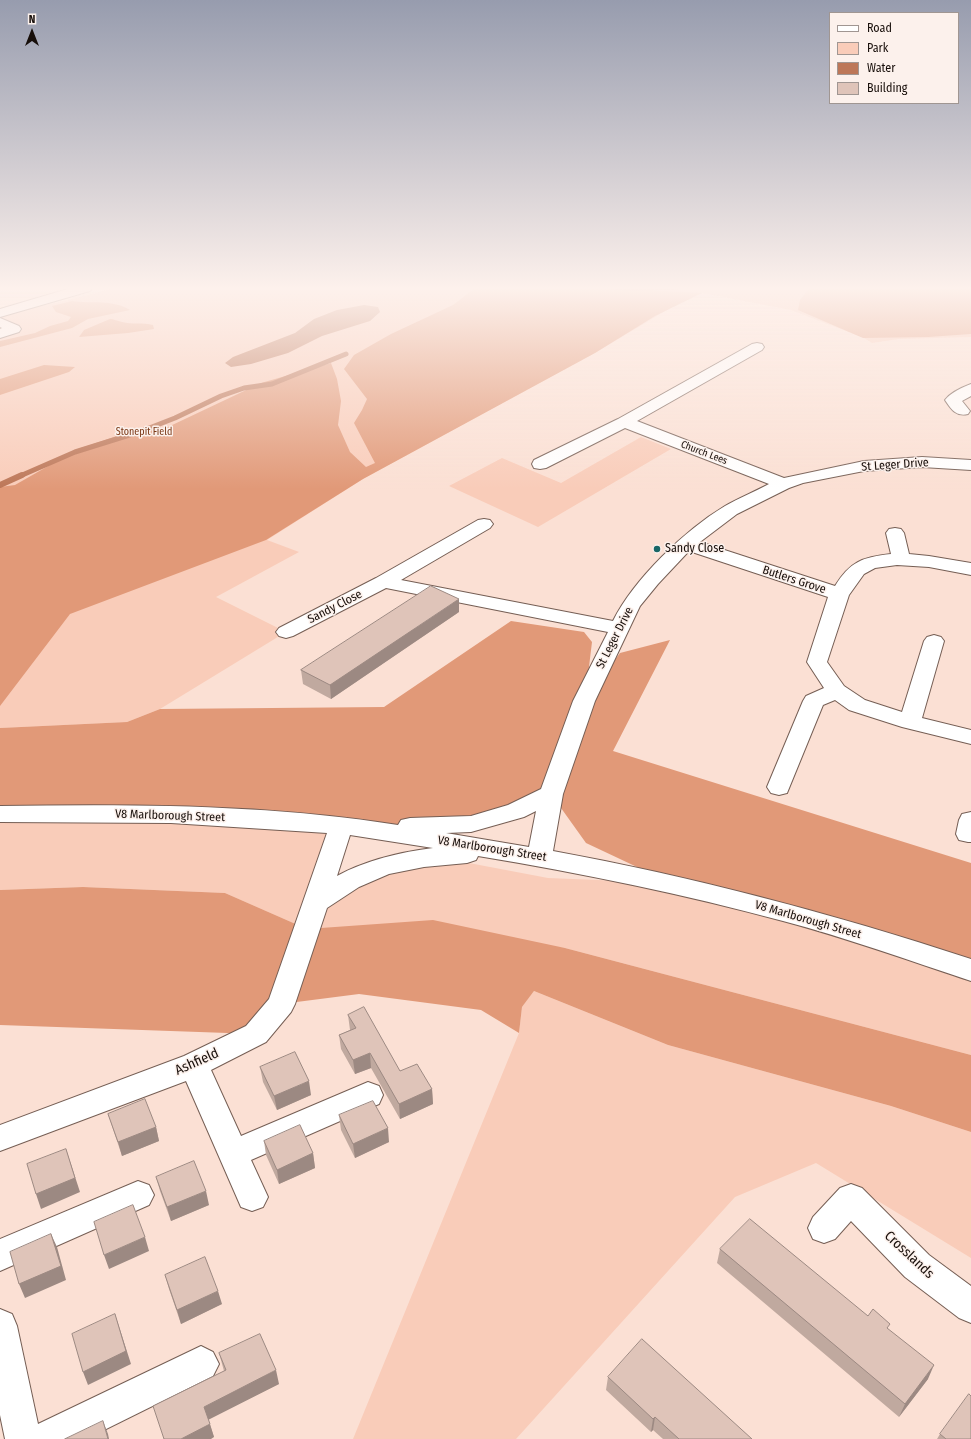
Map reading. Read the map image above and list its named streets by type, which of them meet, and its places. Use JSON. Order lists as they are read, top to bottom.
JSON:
{
  "streets": {
    "street": [
      "Church Lees",
      "St Leger Drive",
      "Butlers Grove",
      "Sandy Close",
      "V8 Marlborough Street",
      "Ashfield",
      "Crosslands"
    ]
  },
  "crossings": [
    ["Church Lees", "St Leger Drive"],
    ["St Leger Drive", "Butlers Grove"],
    ["St Leger Drive", "V8 Marlborough Street"],
    ["V8 Marlborough Street", "Ashfield"]
  ],
  "parks": ["Stonepit Field"],
  "places": ["Sandy Close"],
  "legend": [
    "Road",
    "Park",
    "Water",
    "Building"
  ],
  "north": "top"
}
